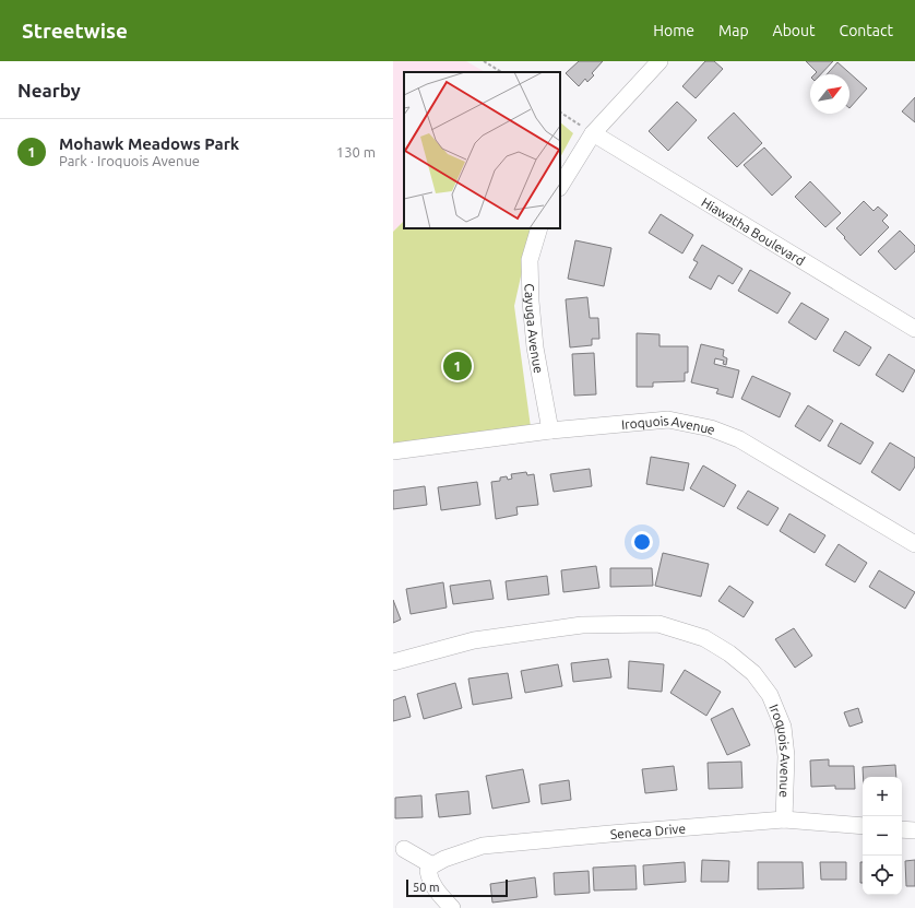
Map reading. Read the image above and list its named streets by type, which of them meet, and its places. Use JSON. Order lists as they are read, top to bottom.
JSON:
{
  "streets": {
    "street": [
      "Hiawatha Boulevard",
      "Cayuga Avenue",
      "Iroquois Avenue",
      "Seneca Drive"
    ]
  },
  "crossings": [
    ["Cayuga Avenue", "Iroquois Avenue"],
    ["Iroquois Avenue", "Seneca Drive"]
  ],
  "scale_bar": "50 m",
  "north": "top right",
  "page": {
    "header": "Streetwise",
    "nav": [
      "Home",
      "Map",
      "About",
      "Contact"
    ],
    "heading": "Nearby",
    "list": [
      {
        "mark": "1",
        "name": "Mohawk Meadows Park",
        "note": "Park · Iroquois Avenue",
        "value": "130 m"
      }
    ],
    "pins": "1",
    "map_buttons": ["+", "−"],
    "scale": "50 m"
  }
}
